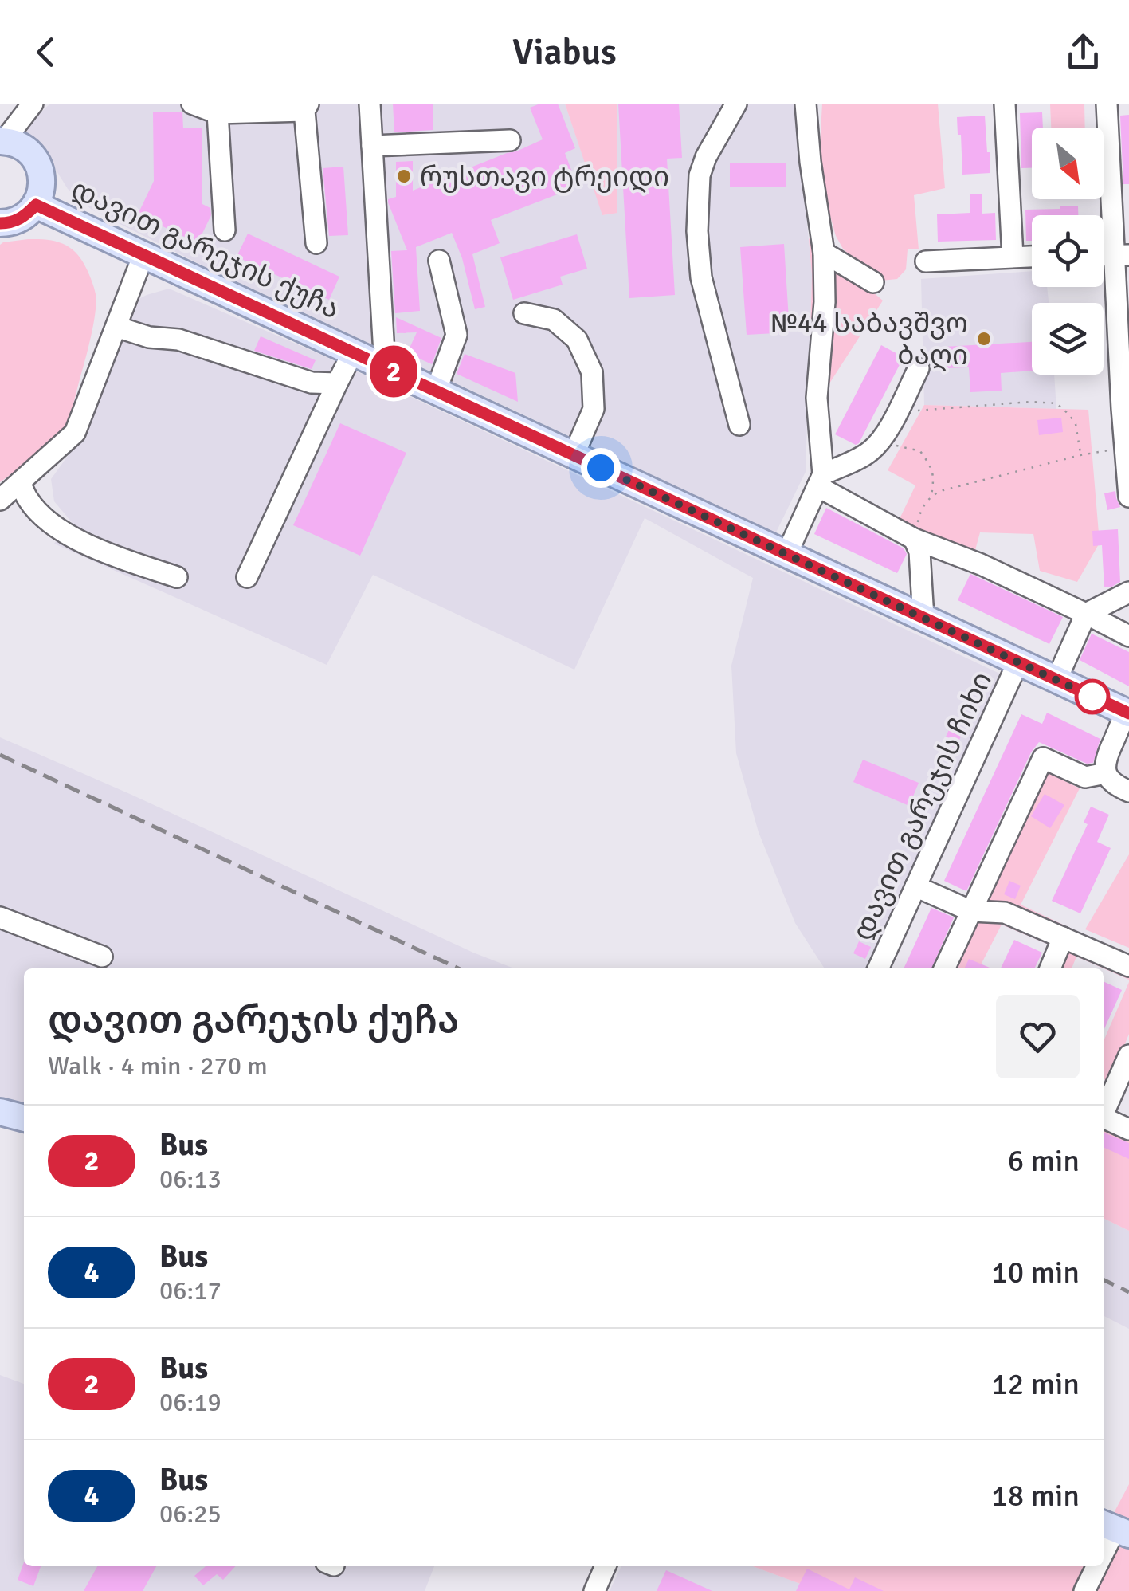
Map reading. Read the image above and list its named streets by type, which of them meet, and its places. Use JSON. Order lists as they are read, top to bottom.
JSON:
{
  "streets": {
    "main road": ["დავით გარეჯის ქუჩა"],
    "street": ["დავით გარეჯის ჩიხი"]
  },
  "crossings": [
    ["დავით გარეჯის ქუჩა", "დავით გარეჯის ჩიხი"]
  ],
  "places": ["რუსთავი ტრეიდი", "№44 საბავშვო ბაღი"],
  "lines": ["bus line 2"],
  "north": "bottom right",
  "page": {
    "header": "Viabus",
    "on_map": "2",
    "heading": ["დავით გარეჯის ქუჩა", "Walk · 4 min · 270 m"],
    "list": [
      {
        "mark": "2",
        "name": "Bus",
        "note": "06:13",
        "value": "6 min"
      },
      {
        "mark": "4",
        "name": "Bus",
        "note": "06:17",
        "value": "10 min"
      },
      {
        "mark": "2",
        "name": "Bus",
        "note": "06:19",
        "value": "12 min"
      },
      {
        "mark": "4",
        "name": "Bus",
        "note": "06:25",
        "value": "18 min"
      }
    ]
  }
}
